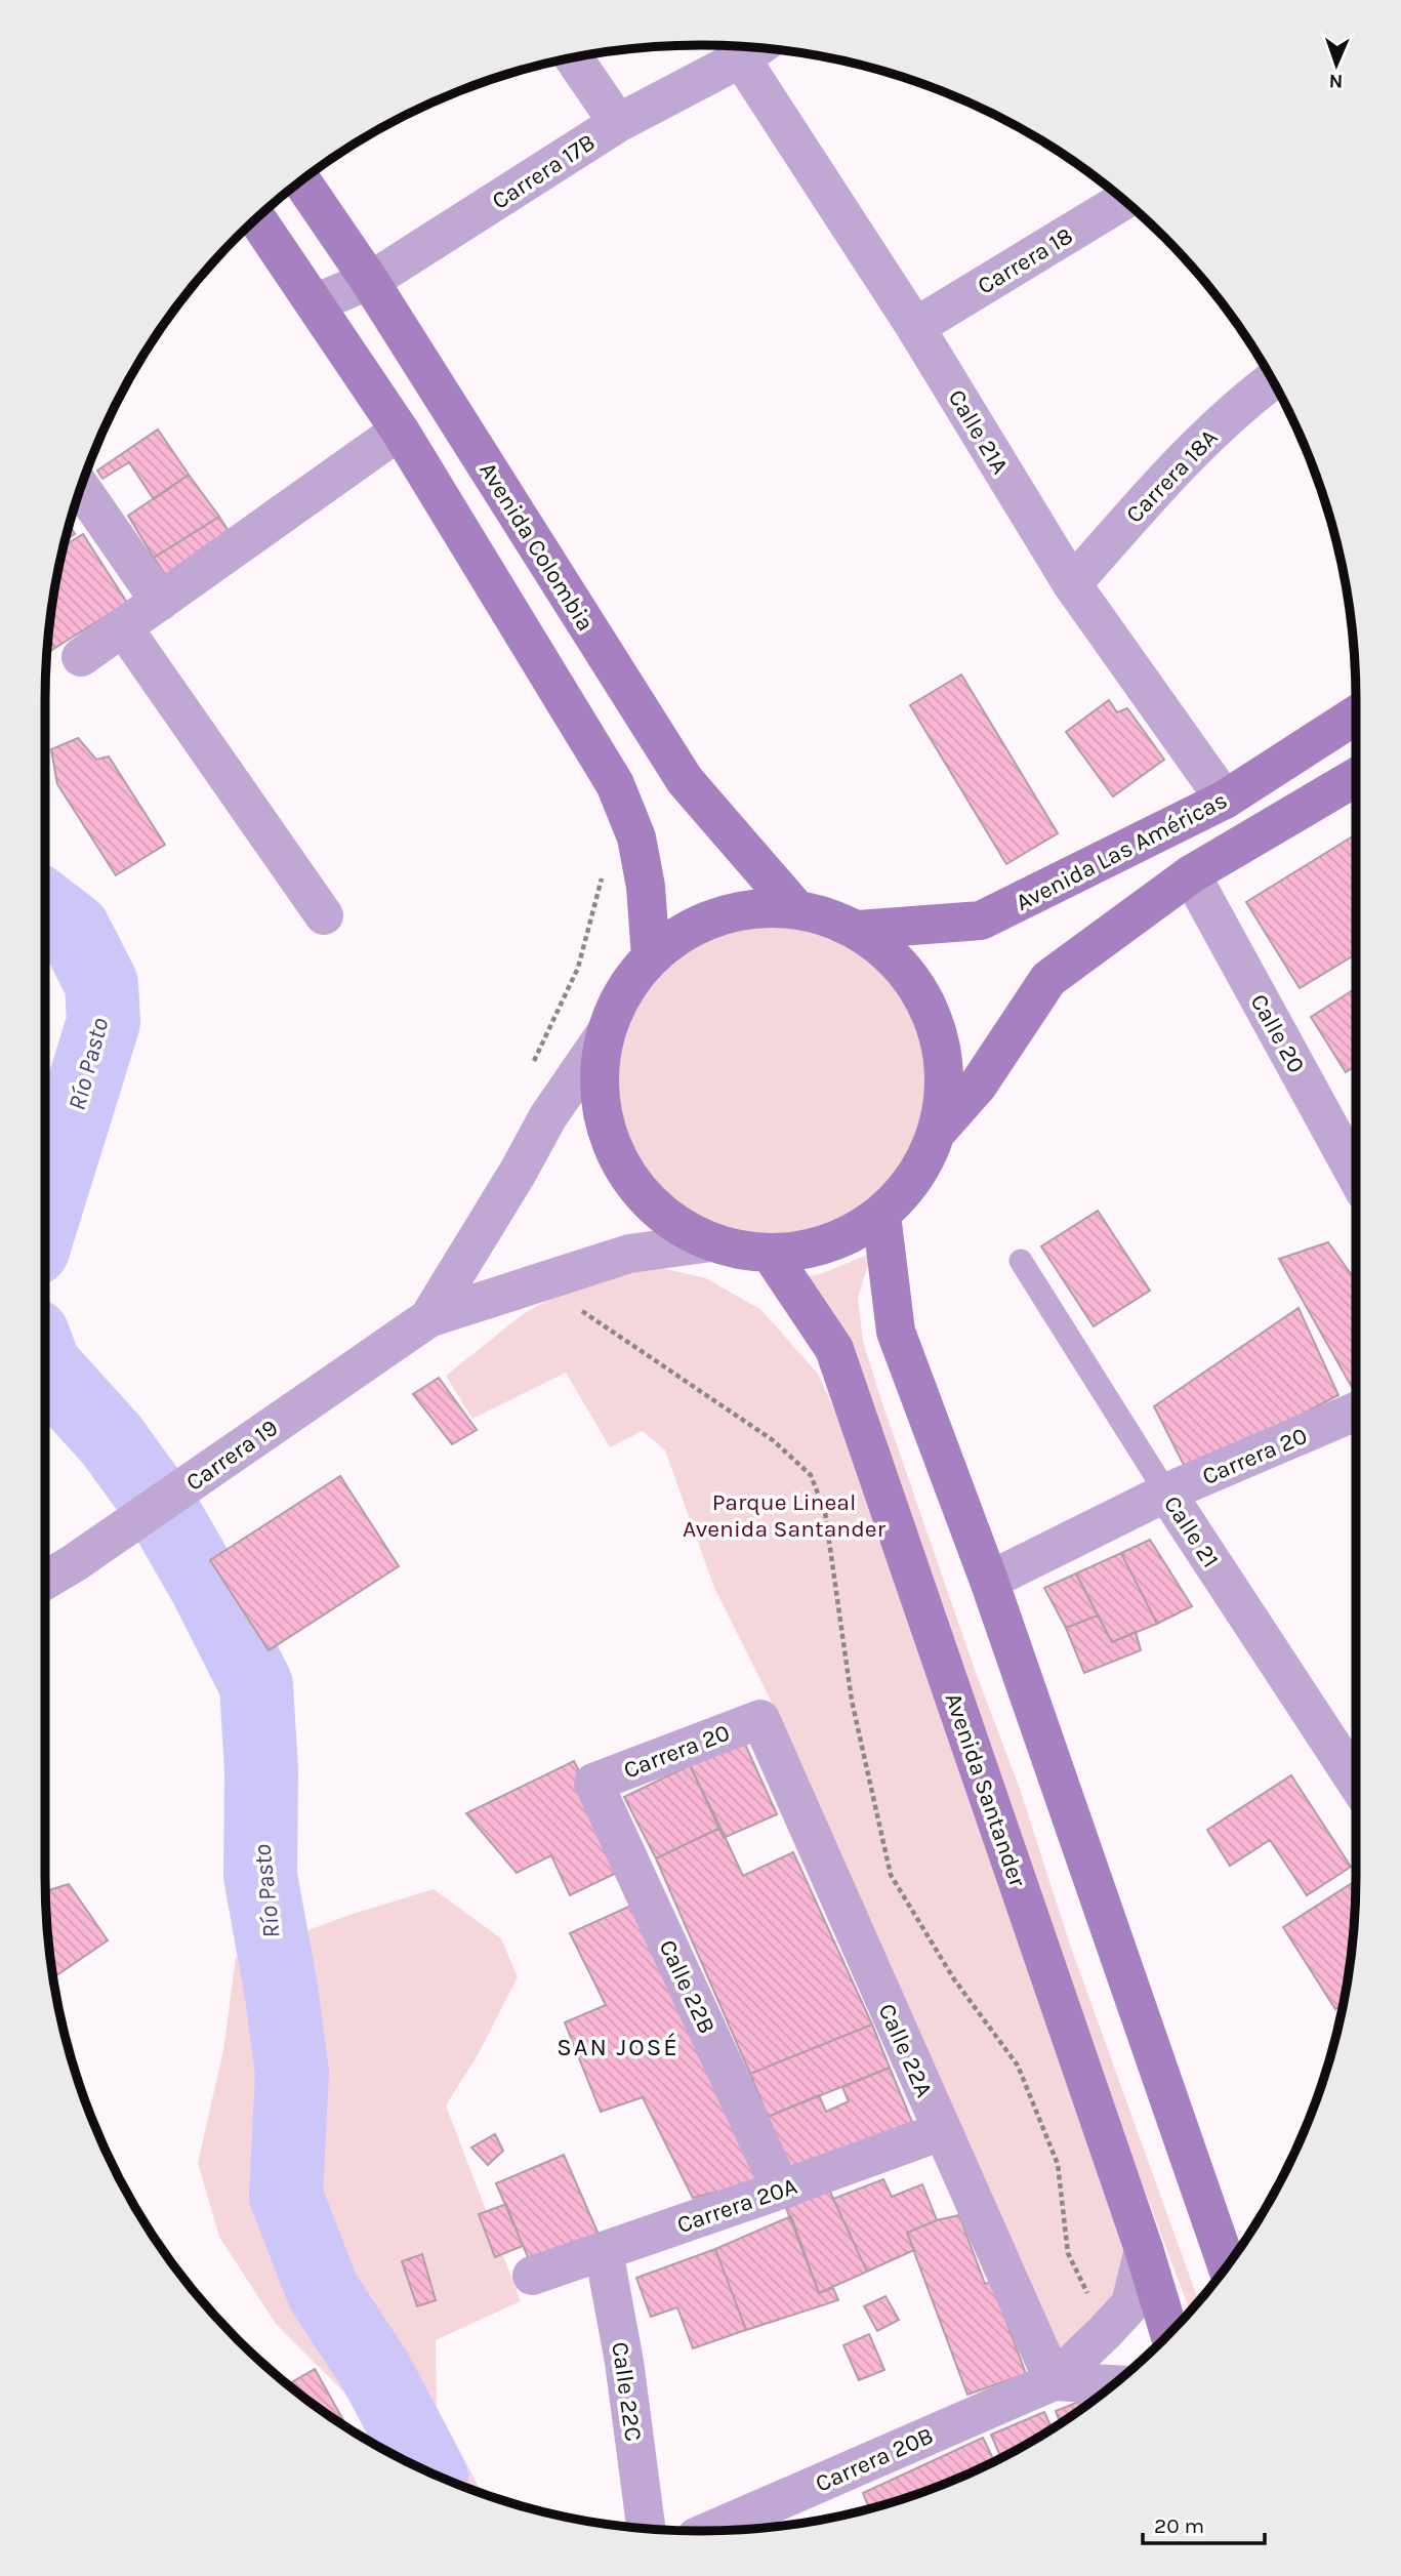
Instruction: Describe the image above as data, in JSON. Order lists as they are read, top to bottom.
{
  "streets": {
    "main road": ["Avenida Colombia", "Avenida Las Américas", "Avenida Santander"],
    "street": [
      "Carrera 17B",
      "Carrera 18",
      "Calle 21A",
      "Carrera 18A",
      "Calle 20",
      "Carrera 19",
      "Carrera 20",
      "Calle 21",
      "Calle 22B",
      "Calle 22A",
      "Carrera 20A",
      "Calle 22C",
      "Carrera 20B"
    ]
  },
  "crossings": [
    ["Carrera 17B", "Calle 21A"],
    ["Carrera 17B", "Avenida Colombia"],
    ["Carrera 18", "Calle 21A"],
    ["Calle 21A", "Carrera 18A"],
    ["Calle 21A", "Avenida Las Américas"],
    ["Avenida Las Américas", "Calle 20"],
    ["Carrera 20", "Calle 21"],
    ["Carrera 20", "Calle 22B"],
    ["Carrera 20", "Calle 22A"],
    ["Avenida Santander", "Carrera 20B"],
    ["Calle 22B", "Carrera 20A"],
    ["Calle 22A", "Carrera 20A"],
    ["Calle 22A", "Carrera 20B"],
    ["Carrera 20A", "Calle 22C"]
  ],
  "districts": ["SAN JOSÉ"],
  "water": ["Río Pasto"],
  "parks": ["Parque Lineal Avenida Santander"],
  "scale_bar": "20 m",
  "north": "bottom"
}
